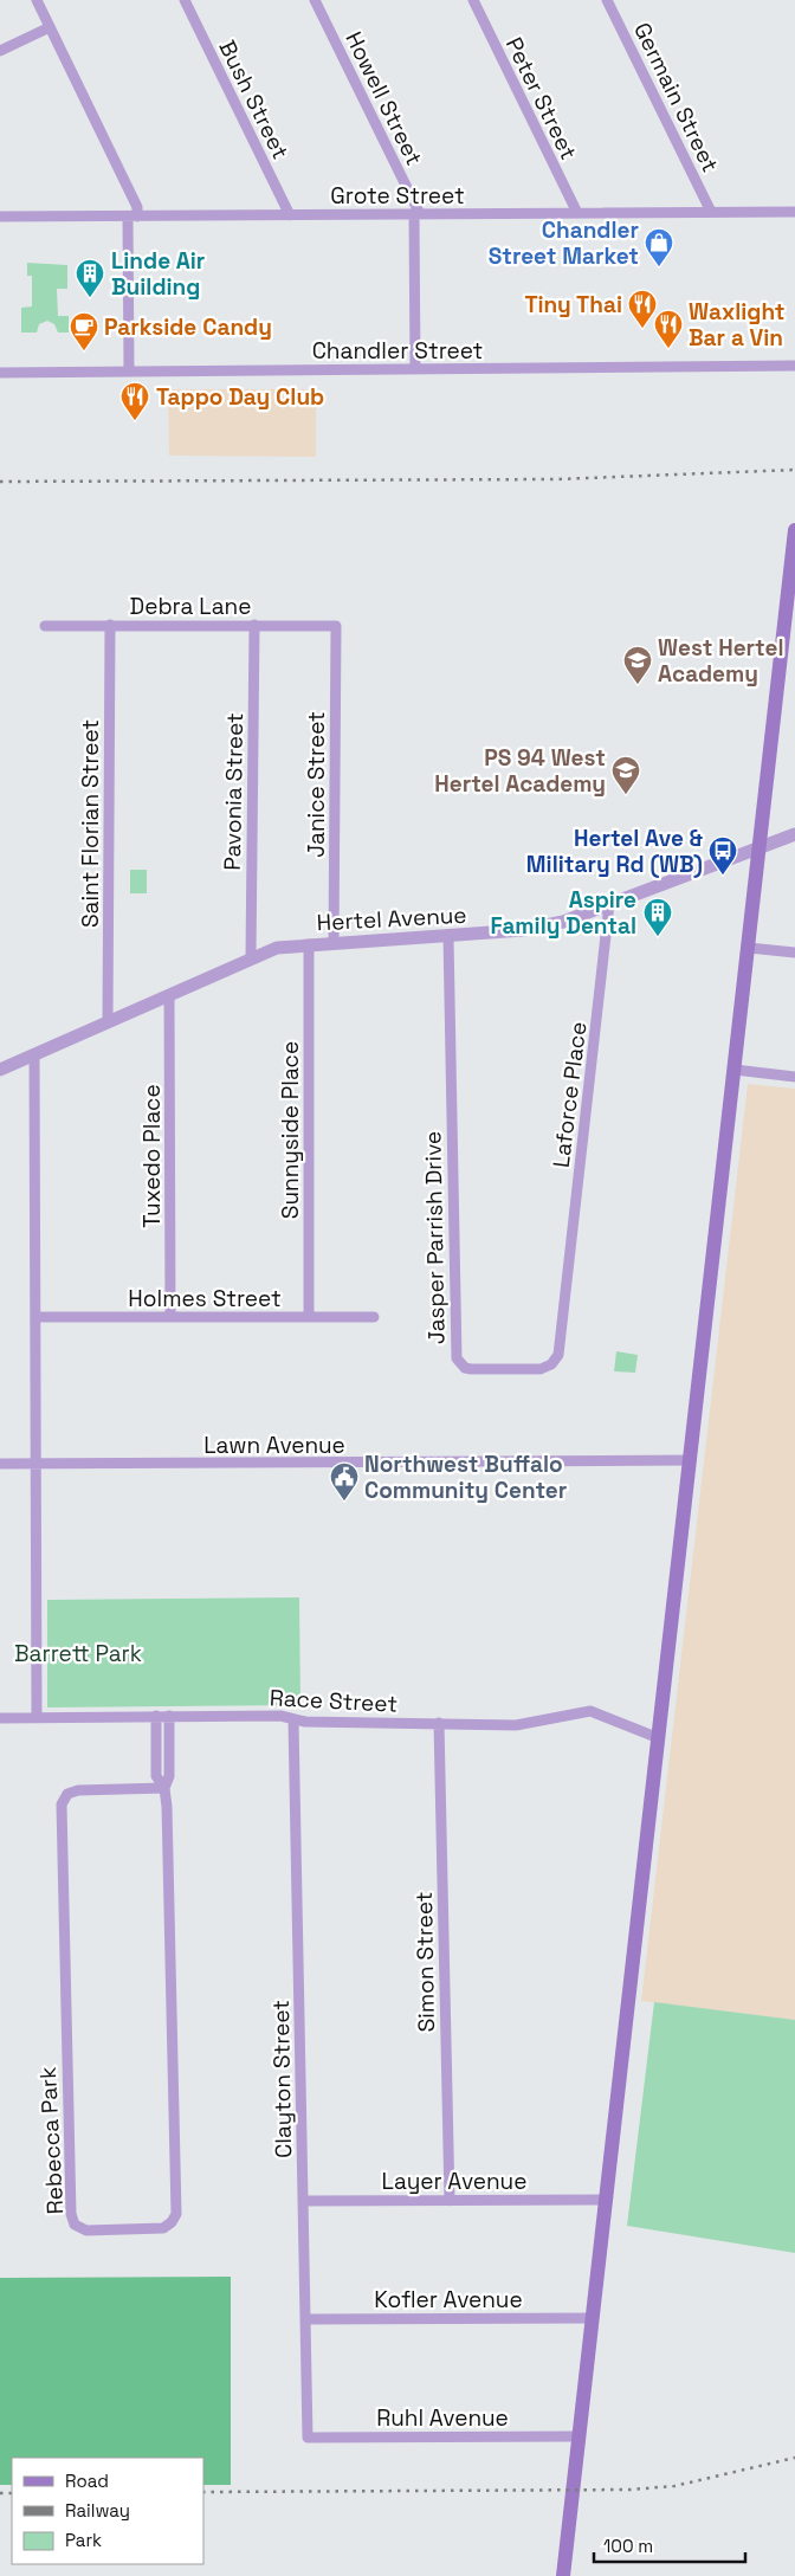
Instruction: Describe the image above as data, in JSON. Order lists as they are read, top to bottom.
{
  "streets": {
    "street": [
      "Germain Street",
      "Howell Street",
      "Peter Street",
      "Bush Street",
      "Grote Street",
      "Chandler Street",
      "Debra Lane",
      "Janice Street",
      "Pavonia Street",
      "Saint Florian Street",
      "Hertel Avenue",
      "Laforce Place",
      "Sunnyside Place",
      "Tuxedo Place",
      "Jasper Parrish Drive",
      "Holmes Street",
      "Lawn Avenue",
      "Race Street",
      "Simon Street",
      "Clayton Street",
      "Rebecca Park",
      "Layer Avenue",
      "Kofler Avenue",
      "Ruhl Avenue"
    ]
  },
  "crossings": [
    ["Germain Street", "Grote Street"],
    ["Howell Street", "Grote Street"],
    ["Howell Street", "Chandler Street"],
    ["Peter Street", "Grote Street"],
    ["Bush Street", "Grote Street"],
    ["Debra Lane", "Janice Street"],
    ["Debra Lane", "Pavonia Street"],
    ["Debra Lane", "Saint Florian Street"],
    ["Janice Street", "Hertel Avenue"],
    ["Pavonia Street", "Hertel Avenue"],
    ["Saint Florian Street", "Hertel Avenue"],
    ["Hertel Avenue", "Laforce Place"],
    ["Hertel Avenue", "Sunnyside Place"],
    ["Hertel Avenue", "Tuxedo Place"],
    ["Hertel Avenue", "Jasper Parrish Drive"],
    ["Laforce Place", "Jasper Parrish Drive"],
    ["Sunnyside Place", "Holmes Street"],
    ["Tuxedo Place", "Holmes Street"],
    ["Race Street", "Simon Street"],
    ["Race Street", "Clayton Street"],
    ["Race Street", "Rebecca Park"],
    ["Simon Street", "Layer Avenue"],
    ["Clayton Street", "Layer Avenue"],
    ["Clayton Street", "Kofler Avenue"],
    ["Clayton Street", "Ruhl Avenue"]
  ],
  "parks": ["Barrett Park"],
  "places": {
    "shop": ["Chandler Street Market"],
    "building": ["Linde Air Building", "Aspire Family Dental"],
    "restaurant": ["Tiny Thai", "Waxlight Bar a Vin", "Tappo Day Club"],
    "cafe": ["Parkside Candy"],
    "school or university": ["West Hertel Academy", "PS 94 West Hertel Academy"],
    "bus stop": ["Hertel Ave & Military Rd (WB)"],
    "public building": ["Northwest Buffalo Community Center"]
  },
  "legend": ["Road", "Railway", "Park"],
  "scale_bar": "100 m"
}
